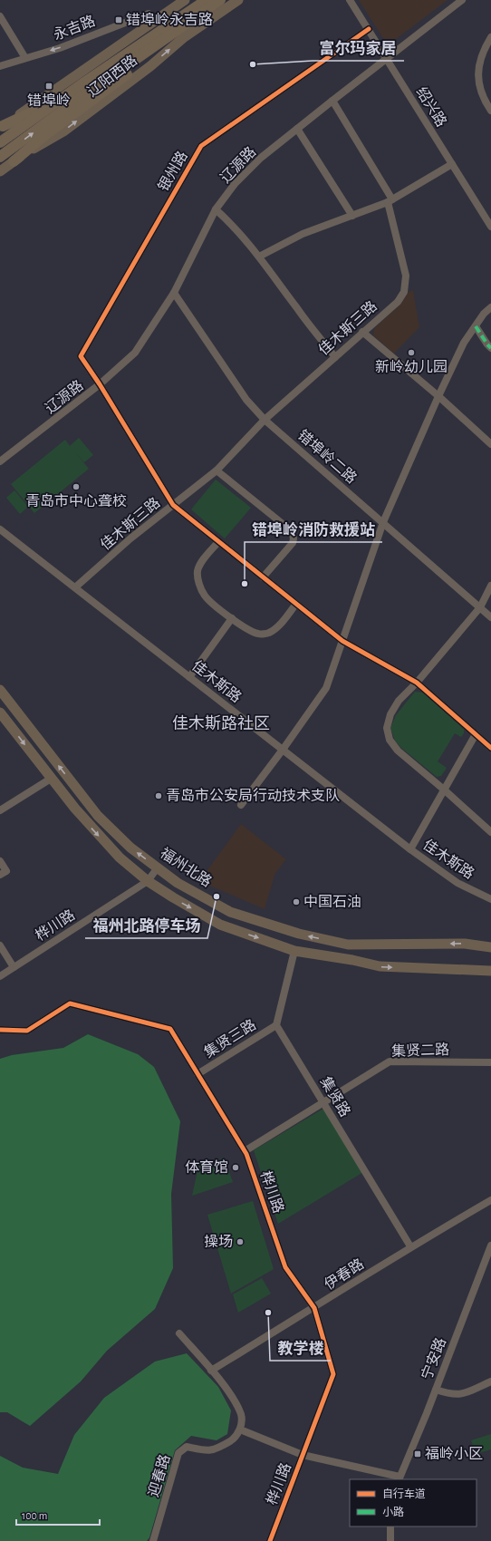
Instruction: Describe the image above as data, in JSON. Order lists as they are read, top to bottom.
{
  "streets": {
    "highway": ["辽阳西路"],
    "main road": ["福州北路"],
    "street": [
      "永吉路",
      "绍兴路",
      "辽源路",
      "银州路",
      "佳木斯三路",
      "错埠岭二路",
      "佳木斯路",
      "桦川路",
      "集贤三路",
      "集贤二路",
      "集贤路",
      "伊春路",
      "宁安路",
      "迎春路"
    ]
  },
  "crossings": [
    ["永吉路", "辽阳西路"],
    ["绍兴路", "辽源路"],
    ["绍兴路", "银州路"],
    ["辽源路", "银州路"],
    ["辽源路", "佳木斯三路"],
    ["辽源路", "错埠岭二路"],
    ["佳木斯三路", "错埠岭二路"],
    ["佳木斯三路", "佳木斯路"],
    ["福州北路", "桦川路"],
    ["桦川路", "集贤三路"],
    ["桦川路", "集贤二路"],
    ["桦川路", "伊春路"],
    ["集贤三路", "集贤路"],
    ["集贤二路", "集贤路"],
    ["集贤路", "伊春路"]
  ],
  "one_way": ["永吉路"],
  "districts": ["佳木斯路社区"],
  "places": {
    "transit": ["错埠岭永吉路", "错埠岭", "福岭小区"],
    "other": [
      "富尔玛家居",
      "新岭幼儿园",
      "青岛市中心聋校",
      "错埠岭消防救援站",
      "青岛市公安局行动技术支队",
      "福州北路停车场",
      "中国石油",
      "体育馆",
      "操场",
      "教学楼"
    ]
  },
  "legend": ["自行车道", "小路"],
  "scale_bar": "100 m"
}
